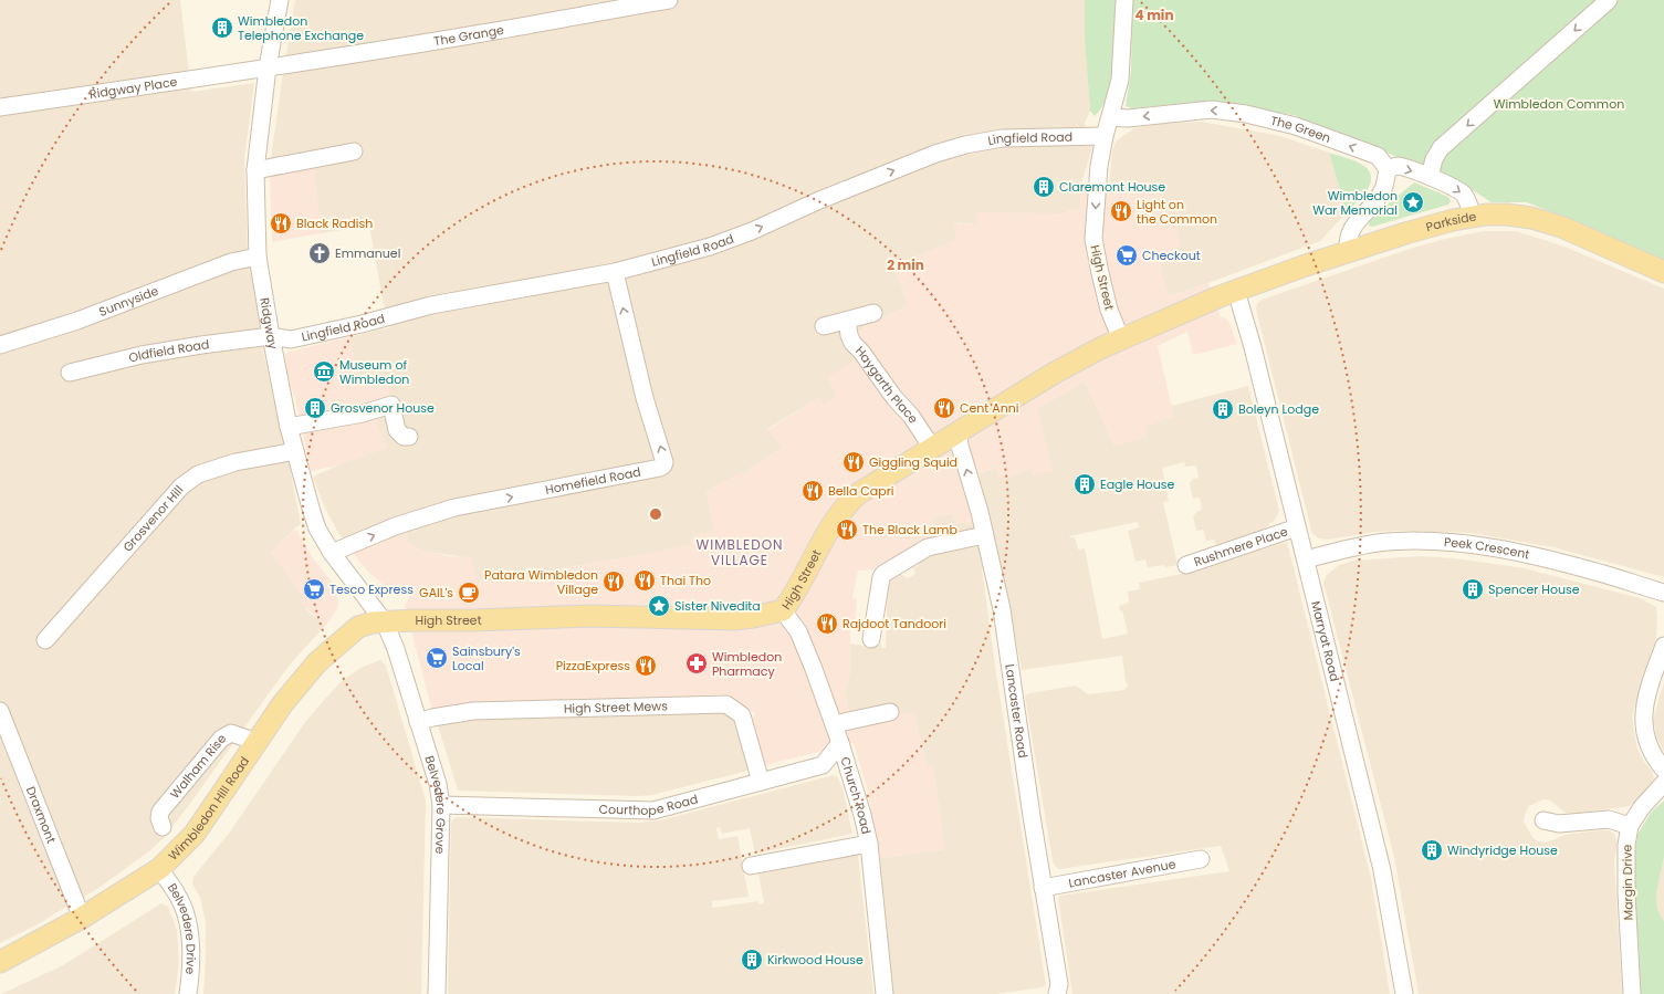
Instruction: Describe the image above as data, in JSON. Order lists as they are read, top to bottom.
{
  "streets": {
    "main road": ["Parkside", "High Street", "Wimbledon Hill Road"],
    "street": [
      "The Grange",
      "Ridgway Place",
      "The Green",
      "Lingfield Road",
      "Sunnyside",
      "Ridgway",
      "Oldfield Road",
      "Haygarth Place",
      "Homefield Road",
      "Grosvenor Hill",
      "Rushmere Place",
      "Peek Crescent",
      "Marryat Road",
      "High Street Mews",
      "Lancaster Road",
      "Walham Rise",
      "Church Road",
      "Courthope Road",
      "Belvedere Grove",
      "Draxmont",
      "Lancaster Avenue",
      "Margin Drive",
      "Belvedere Drive"
    ]
  },
  "crossings": [
    ["The Grange", "Ridgway Place"],
    ["The Grange", "Ridgway"],
    ["Ridgway Place", "Ridgway"],
    ["The Green", "High Street"],
    ["Lingfield Road", "High Street"],
    ["Lingfield Road", "Ridgway"],
    ["Lingfield Road", "Oldfield Road"],
    ["Lingfield Road", "Homefield Road"],
    ["Parkside", "High Street"],
    ["Parkside", "Marryat Road"],
    ["High Street", "Ridgway"],
    ["High Street", "Haygarth Place"],
    ["High Street", "Marryat Road"],
    ["High Street", "Lancaster Road"],
    ["High Street", "Church Road"],
    ["High Street", "Belvedere Grove"],
    ["High Street", "Wimbledon Hill Road"],
    ["Sunnyside", "Ridgway"],
    ["Ridgway", "Oldfield Road"],
    ["Ridgway", "Homefield Road"],
    ["Ridgway", "Grosvenor Hill"],
    ["Ridgway", "Belvedere Grove"],
    ["Ridgway", "Wimbledon Hill Road"],
    ["Rushmere Place", "Marryat Road"],
    ["Peek Crescent", "Marryat Road"],
    ["High Street Mews", "Courthope Road"],
    ["High Street Mews", "Belvedere Grove"],
    ["Lancaster Road", "Lancaster Avenue"],
    ["Walham Rise", "Wimbledon Hill Road"],
    ["Church Road", "Courthope Road"],
    ["Courthope Road", "Belvedere Grove"],
    ["Belvedere Grove", "Wimbledon Hill Road"],
    ["Wimbledon Hill Road", "Draxmont"],
    ["Wimbledon Hill Road", "Belvedere Drive"]
  ],
  "one_way": ["The Green", "Lingfield Road"],
  "districts": ["WIMBLEDON VILLAGE"],
  "parks": ["Wimbledon Common"],
  "places": {
    "building": [
      "Wimbledon Telephone Exchange",
      "Claremont House",
      "Grosvenor House",
      "Boleyn Lodge",
      "Eagle House",
      "Spencer House",
      "Windyridge House",
      "Kirkwood House"
    ],
    "place": ["Wimbledon War Memorial", "Sister Nivedita"],
    "restaurant": [
      "Light on the Common",
      "Black Radish",
      "Cent Anni",
      "Giggling Squid",
      "Bella Capri",
      "The Black Lamb",
      "Thai Tho",
      "Patara Wimbledon Village",
      "Rajdoot Tandoori",
      "PizzaExpress"
    ],
    "church": ["Emmanuel"],
    "supermarket": ["Checkout", "Tesco Express", "Sainsbury's Local"],
    "museum": ["Museum of Wimbledon"],
    "cafe": ["GAIL's"],
    "pharmacy": ["Wimbledon Pharmacy"]
  },
  "rings": ["4 min", "2 min"]
}
